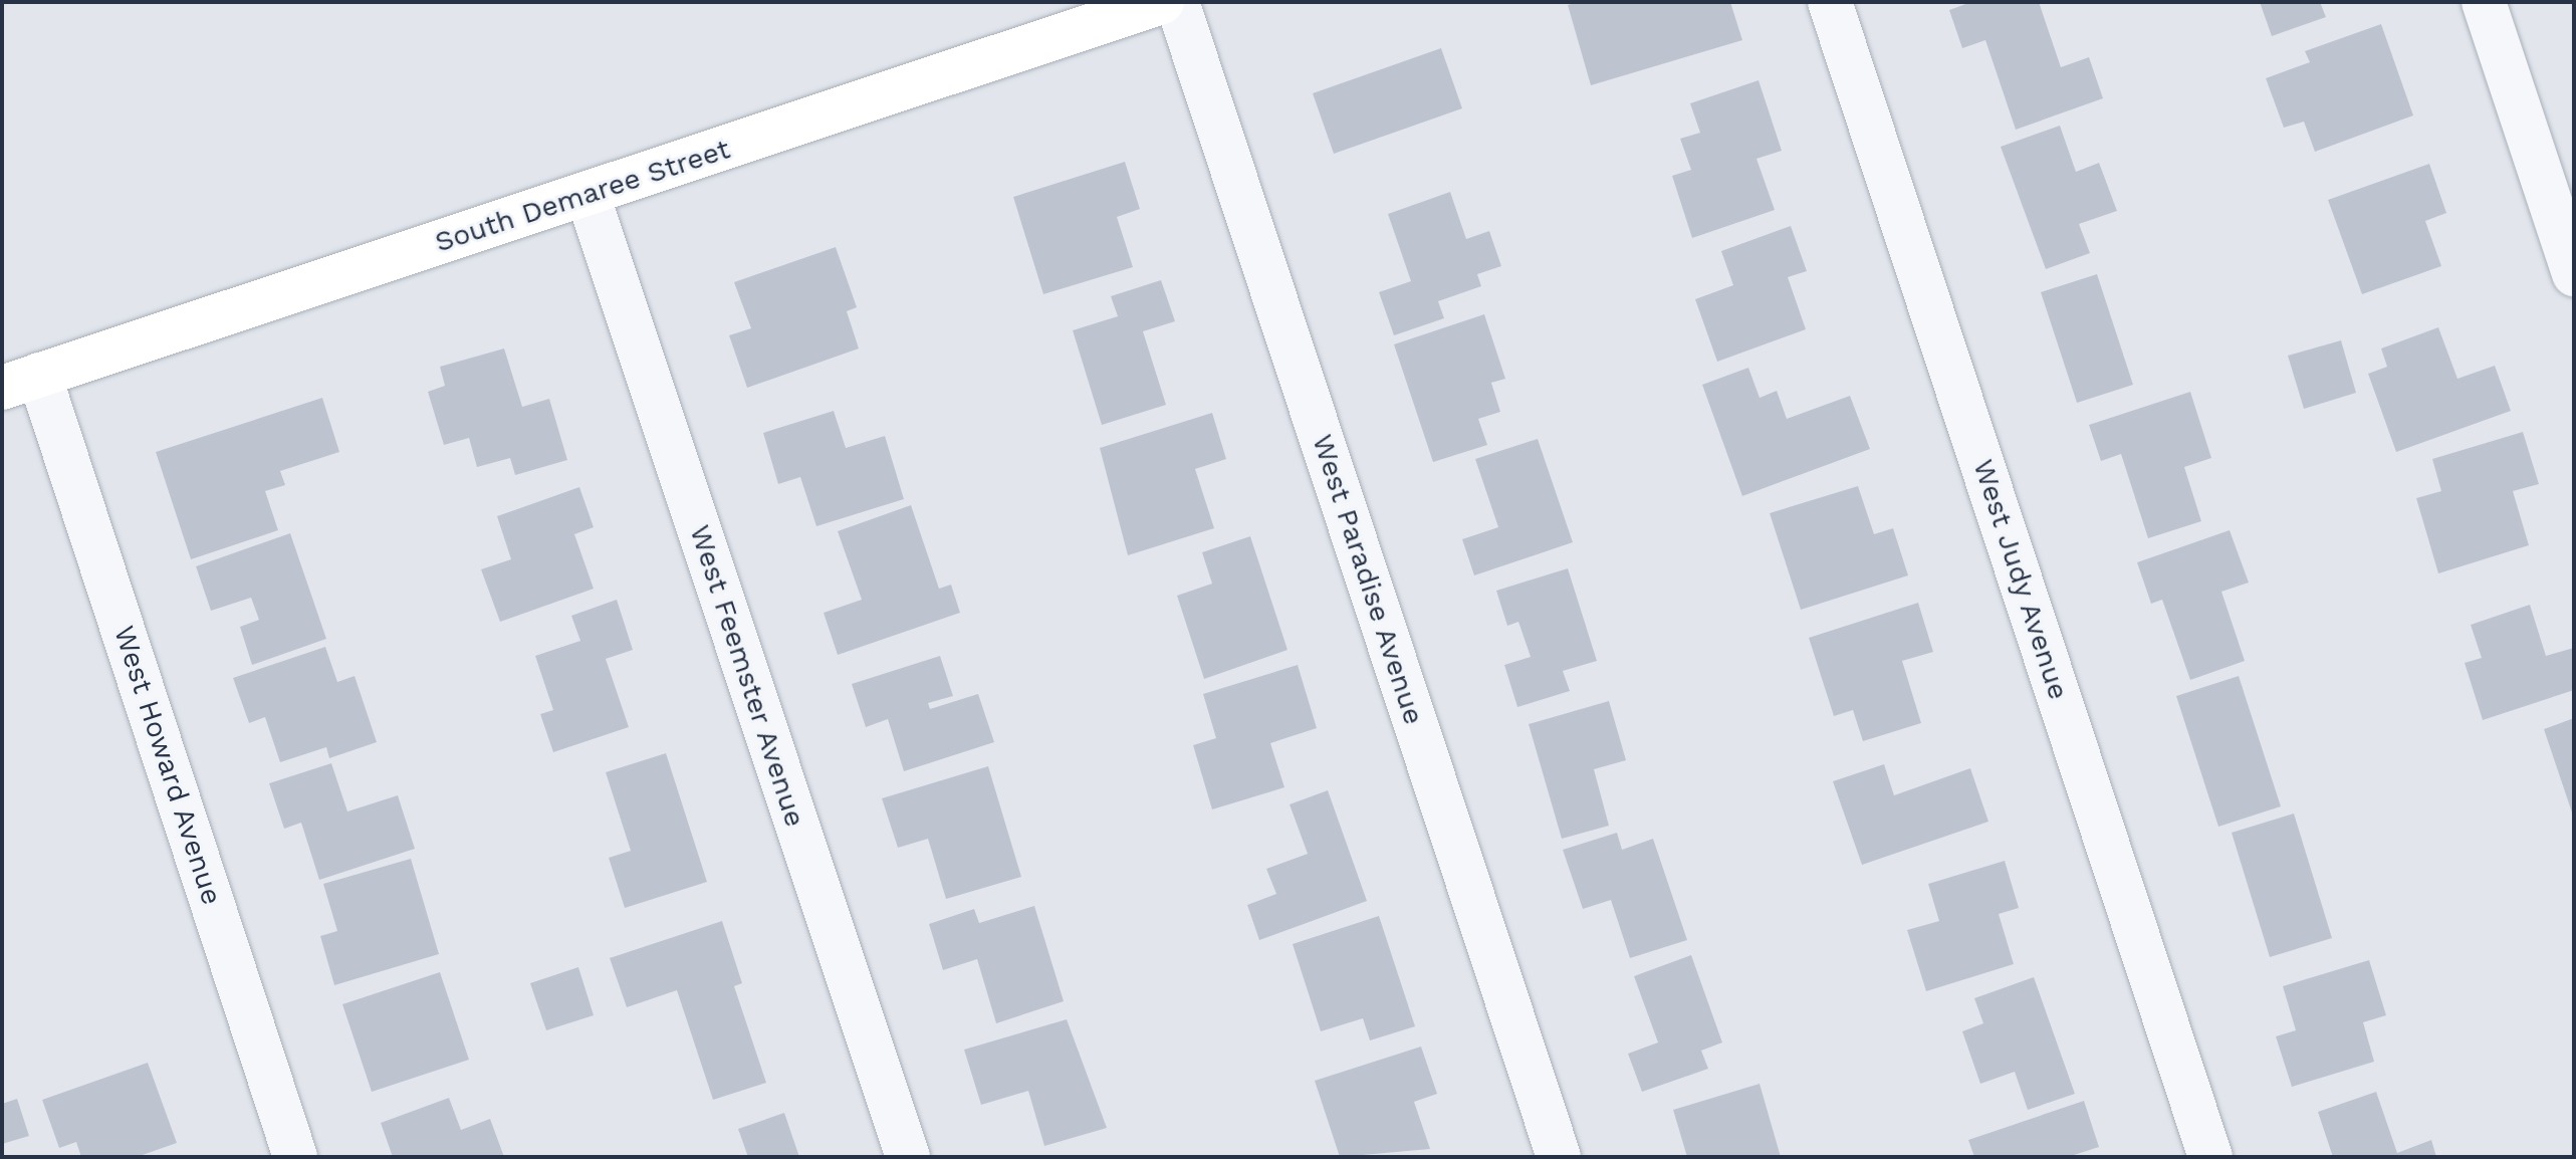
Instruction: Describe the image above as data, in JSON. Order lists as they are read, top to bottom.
{
  "streets": {
    "main road": ["South Demaree Street"],
    "street": [
      "West Paradise Avenue",
      "West Judy Avenue",
      "West Feemster Avenue",
      "West Howard Avenue"
    ]
  },
  "crossings": [
    ["South Demaree Street", "West Feemster Avenue"],
    ["South Demaree Street", "West Howard Avenue"]
  ]
}
